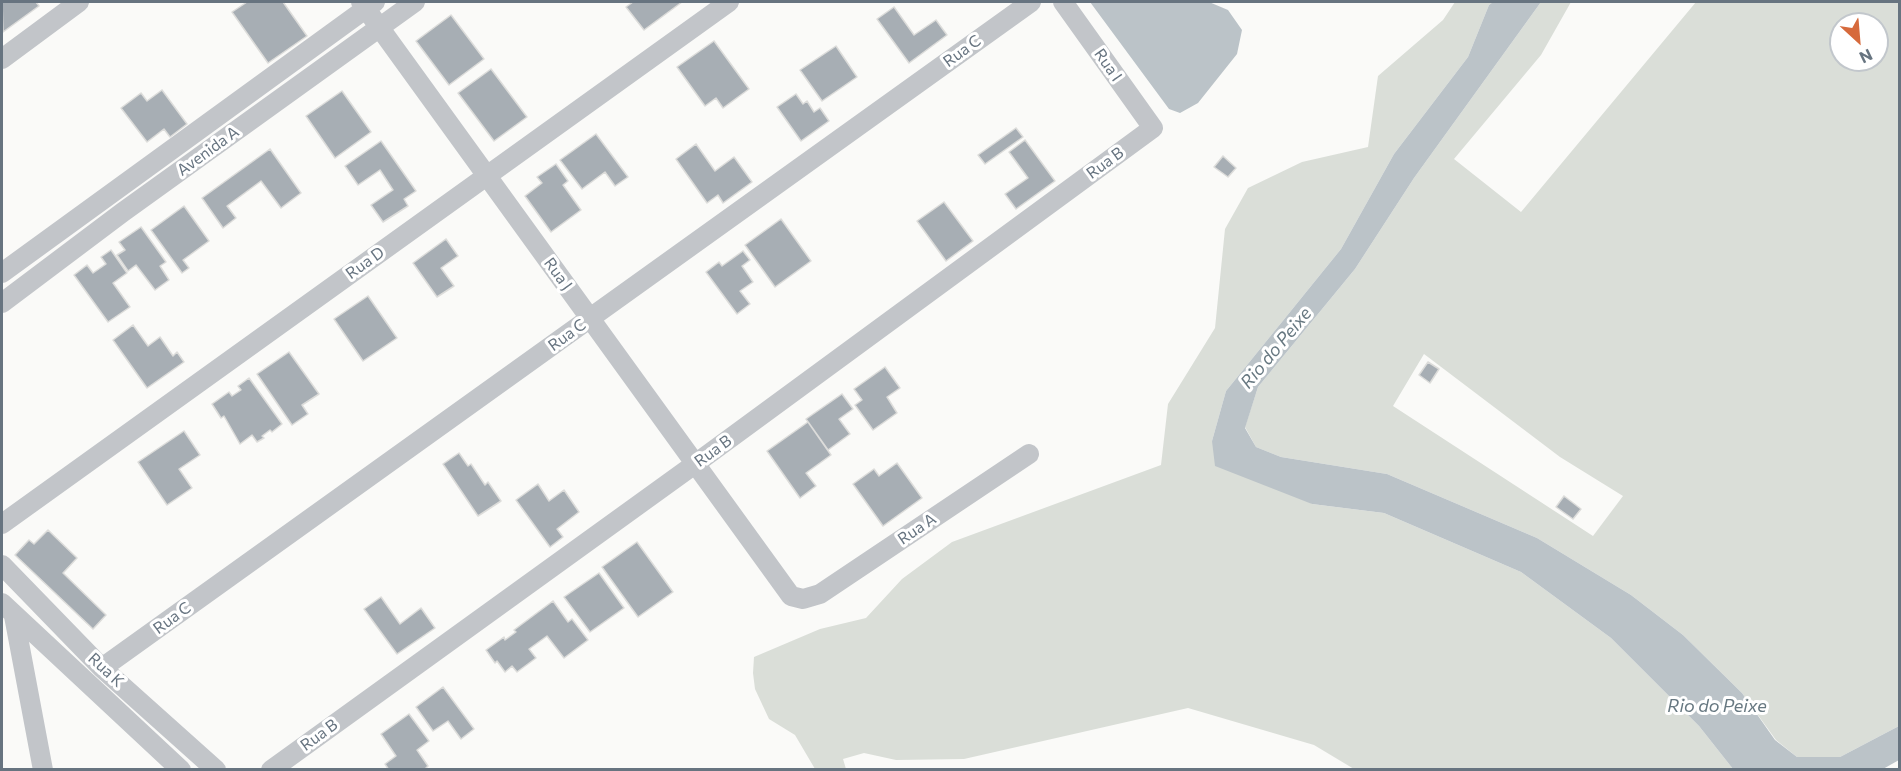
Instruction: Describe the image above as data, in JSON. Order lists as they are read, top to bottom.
{
  "streets": {
    "street": [
      "Rua C",
      "Rua I",
      "Avenida A",
      "Rua B",
      "Rua D",
      "Rua J",
      "Rua A",
      "Rua K"
    ]
  },
  "crossings": [
    ["Rua C", "Rua J"],
    ["Rua C", "Rua K"],
    ["Rua I", "Rua B"],
    ["Avenida A", "Rua J"],
    ["Rua B", "Rua J"],
    ["Rua D", "Rua J"],
    ["Rua J", "Rua A"]
  ],
  "water": ["Rio do Peixe"],
  "north": "bottom right"
}
